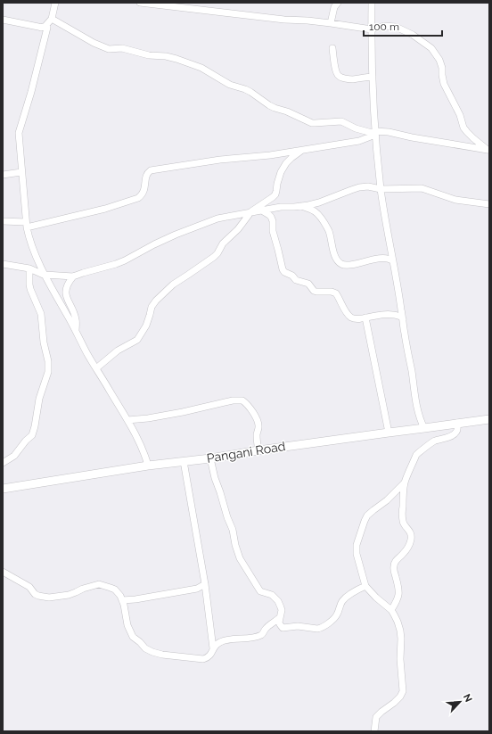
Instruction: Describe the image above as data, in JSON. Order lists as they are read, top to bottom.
{
  "streets": {
    "main road": ["Pangani Road"]
  },
  "scale_bar": "100 m",
  "north": "top right"
}
